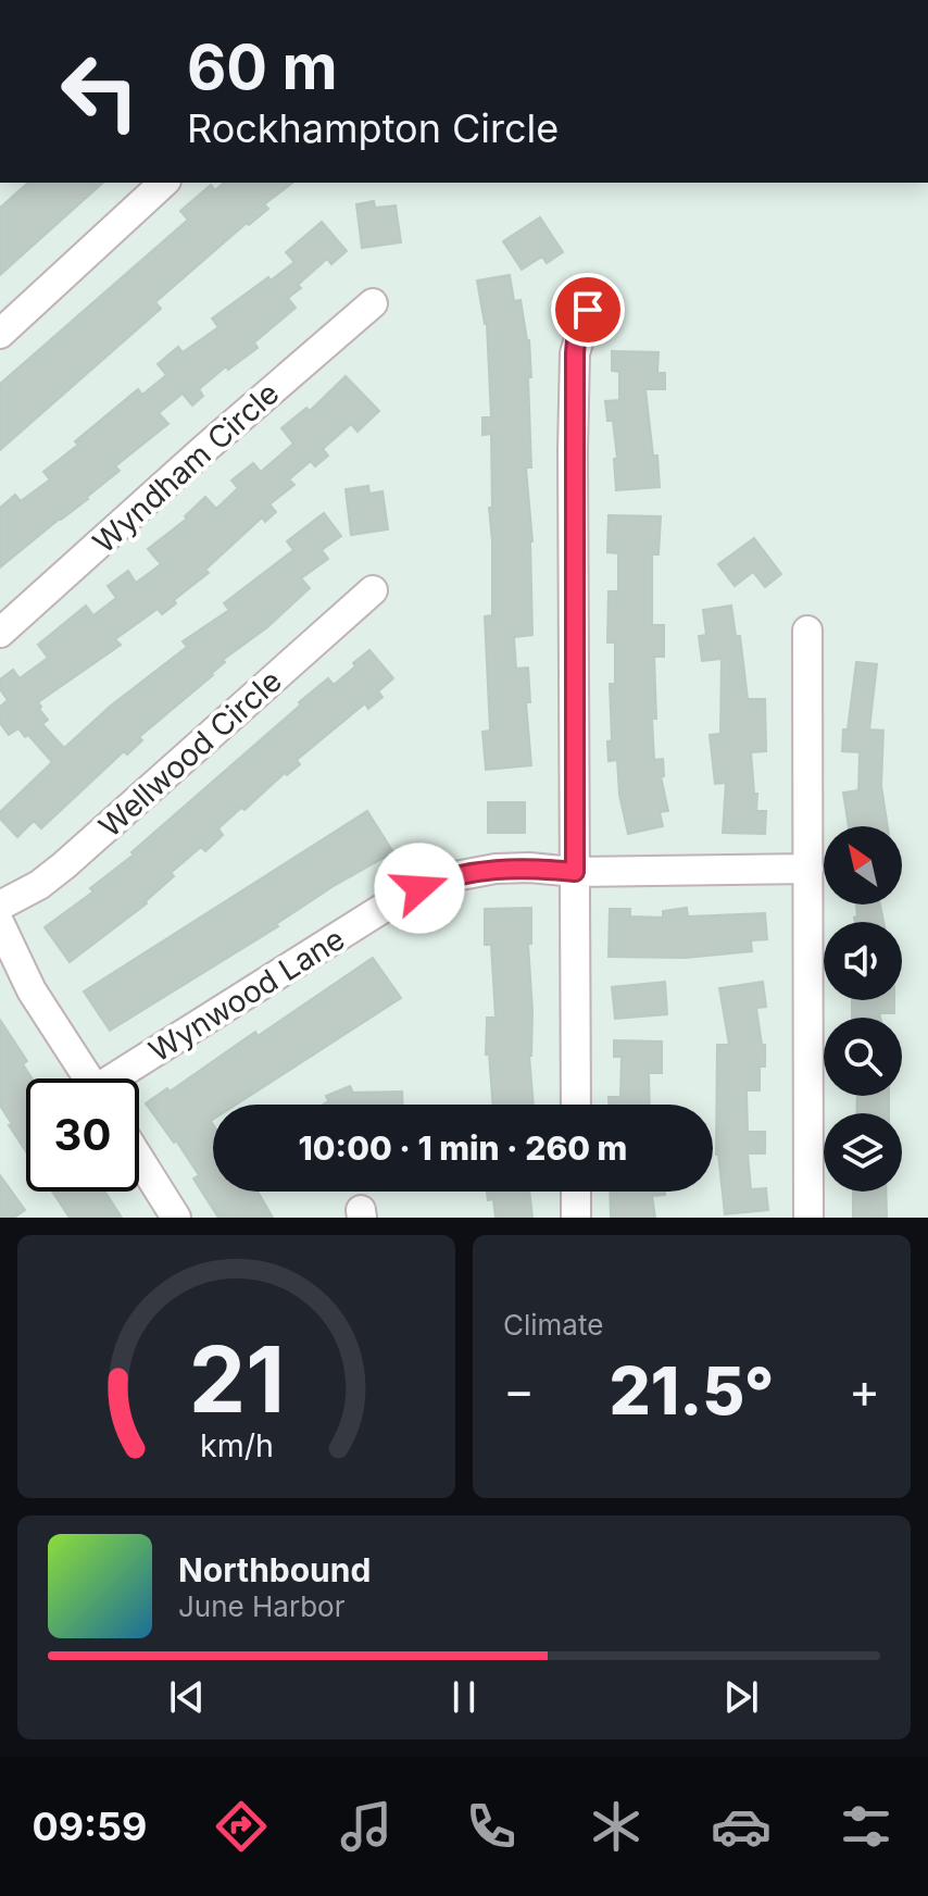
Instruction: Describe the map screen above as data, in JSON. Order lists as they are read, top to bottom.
{
  "streets": {
    "street": ["Wyndham Circle", "Wellwood Circle", "Wynwood Lane"]
  },
  "north": "top left",
  "page": {
    "turn": ["60 m", "Rockhampton Circle"],
    "limit": "30",
    "trip": "10:00 · 1 min · 260 m",
    "tile": "Climate",
    "heat": ["−", "21.5°", "+"],
    "song": ["Northbound", "June Harbor"],
    "tabs": "09:59",
    "gauge": ["21", "km/h"]
  }
}
